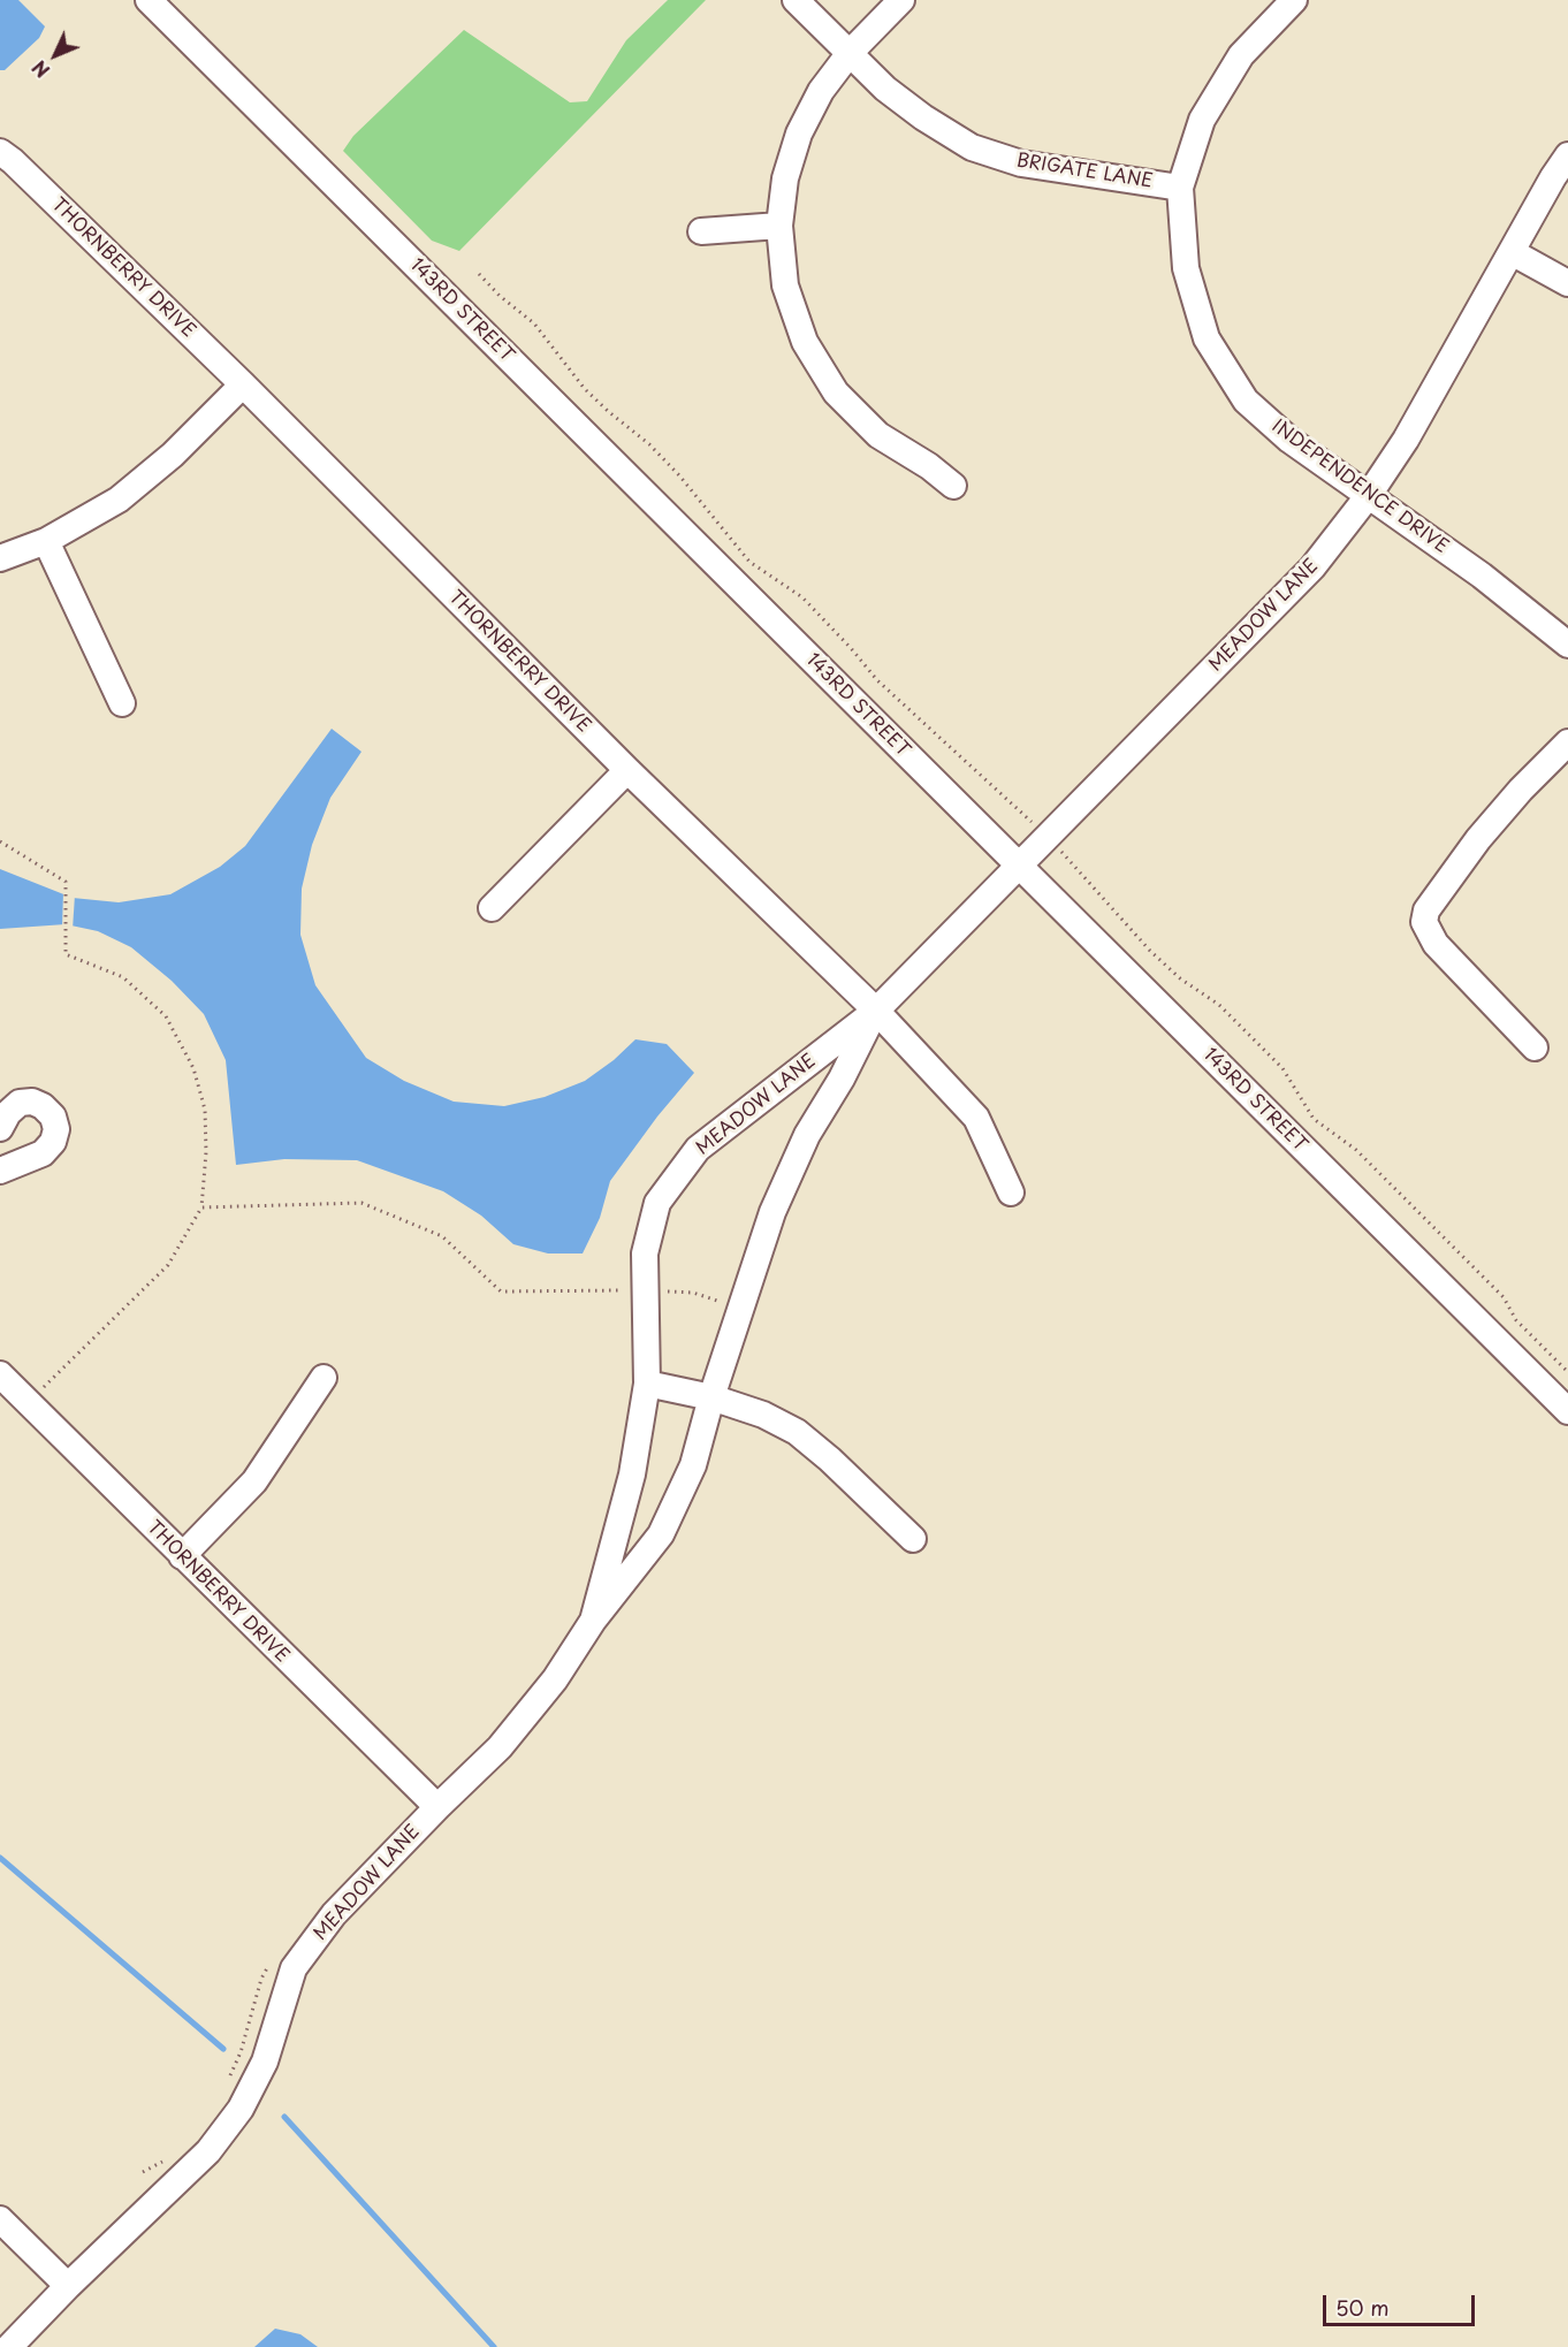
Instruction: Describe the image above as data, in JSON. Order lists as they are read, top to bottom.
{
  "streets": {
    "street": [
      "BRIGATE LANE",
      "THORNBERRY DRIVE",
      "143RD STREET",
      "INDEPENDENCE DRIVE",
      "MEADOW LANE"
    ]
  },
  "crossings": [
    ["BRIGATE LANE", "INDEPENDENCE DRIVE"],
    ["THORNBERRY DRIVE", "MEADOW LANE"],
    ["143RD STREET", "MEADOW LANE"],
    ["INDEPENDENCE DRIVE", "MEADOW LANE"]
  ],
  "scale_bar": "50 m",
  "north": "bottom left"
}
